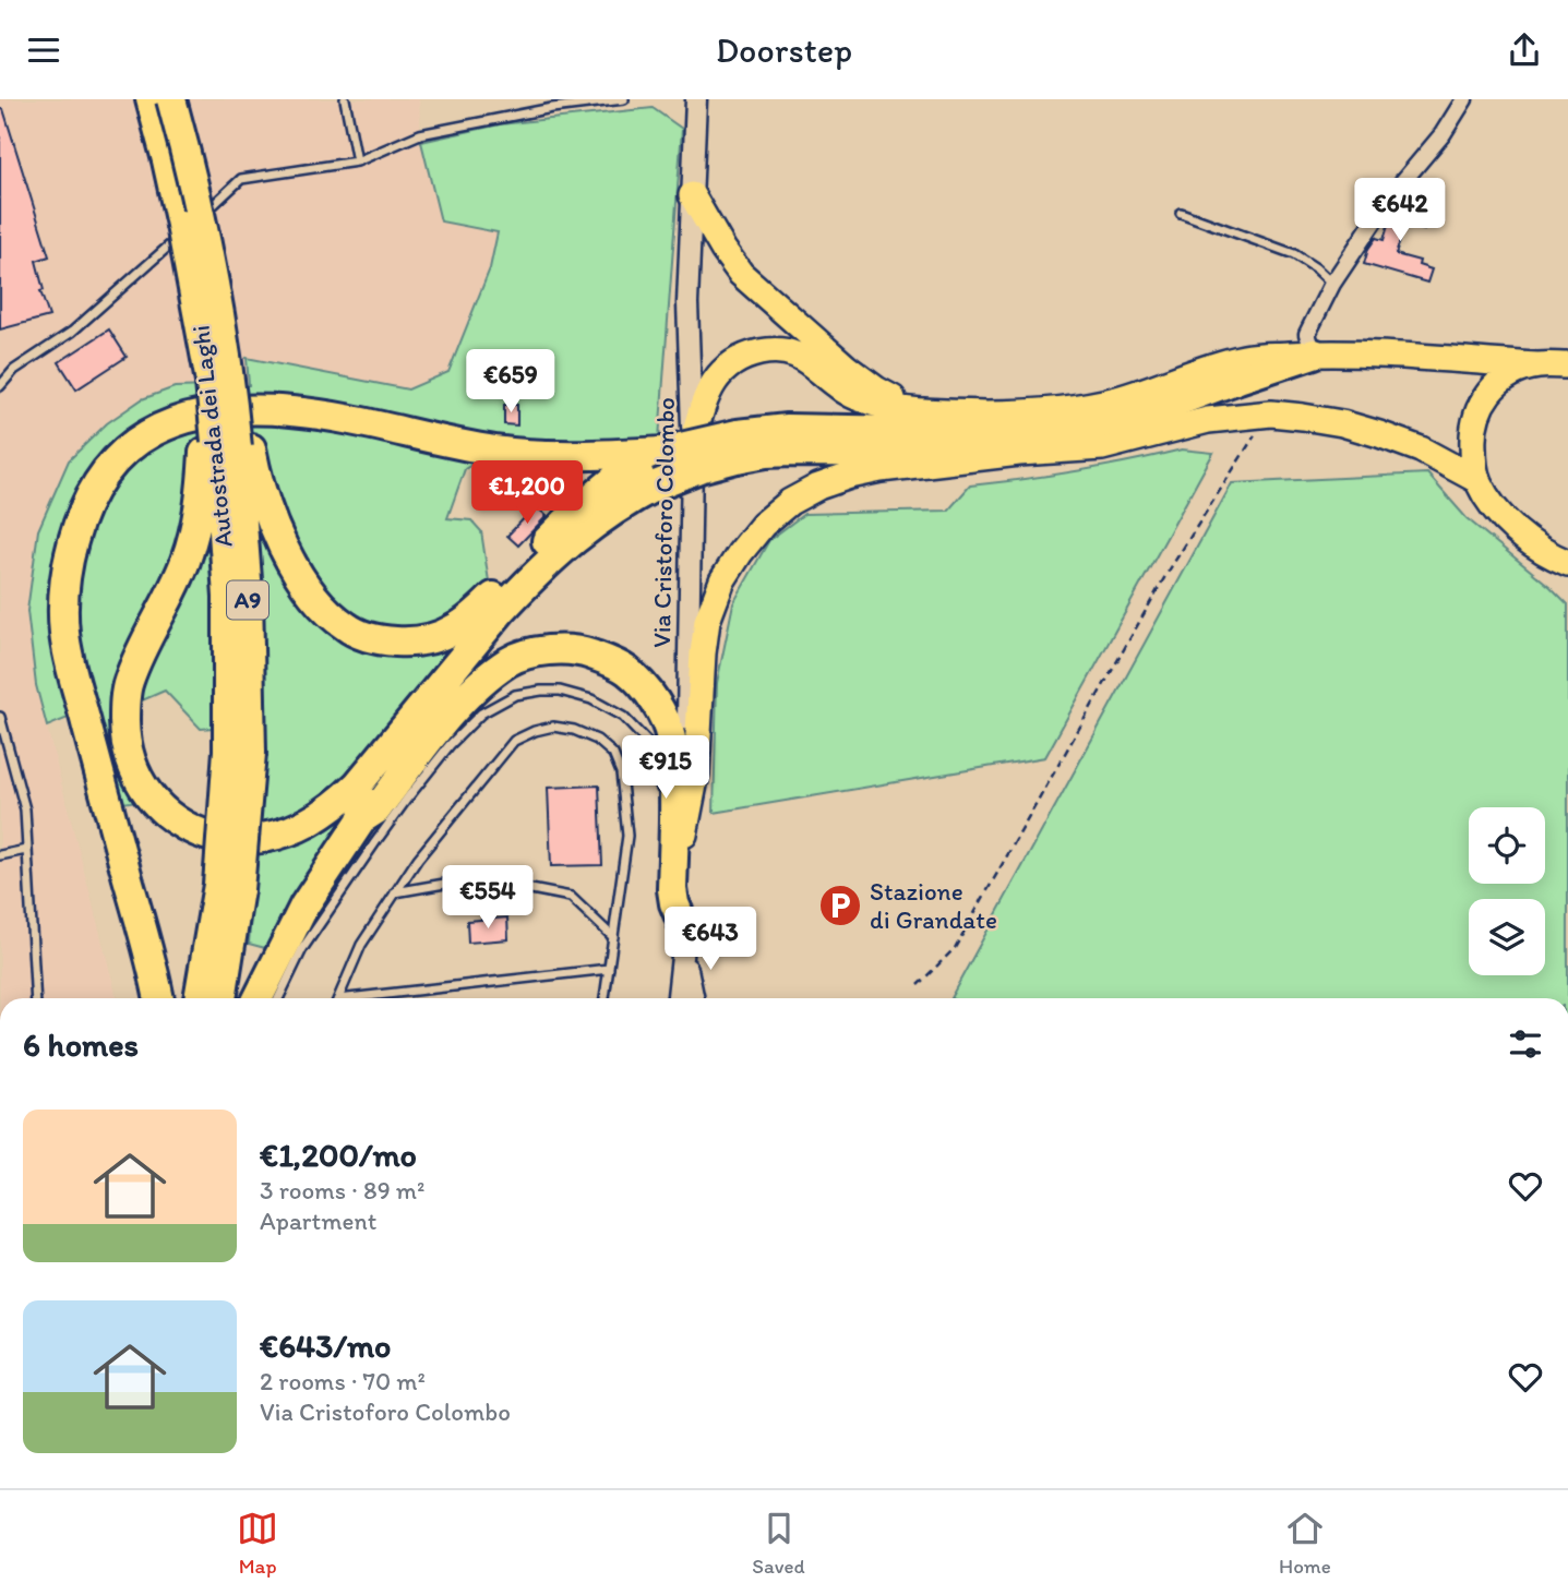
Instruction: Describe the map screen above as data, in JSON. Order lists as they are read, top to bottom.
{
  "streets": {
    "highway": ["Autostrada dei Laghi", "A9"],
    "street": ["Via Cristoforo Colombo"]
  },
  "places": {
    "parking": ["Stazione di Grandate"]
  },
  "page": {
    "header": "Doorstep",
    "price": [
      "€642",
      "€659",
      "€1,200",
      "€915",
      "€554",
      "€643"
    ],
    "heading": "6 homes",
    "list": [
      {
        "name": "€1,200/mo",
        "note": "3 rooms · 89 m² · Apartment"
      },
      {
        "name": "€643/mo",
        "note": "2 rooms · 70 m² · Via Cristoforo Colombo"
      }
    ],
    "tabs": ["Map", "Saved", "Home"]
  }
}
